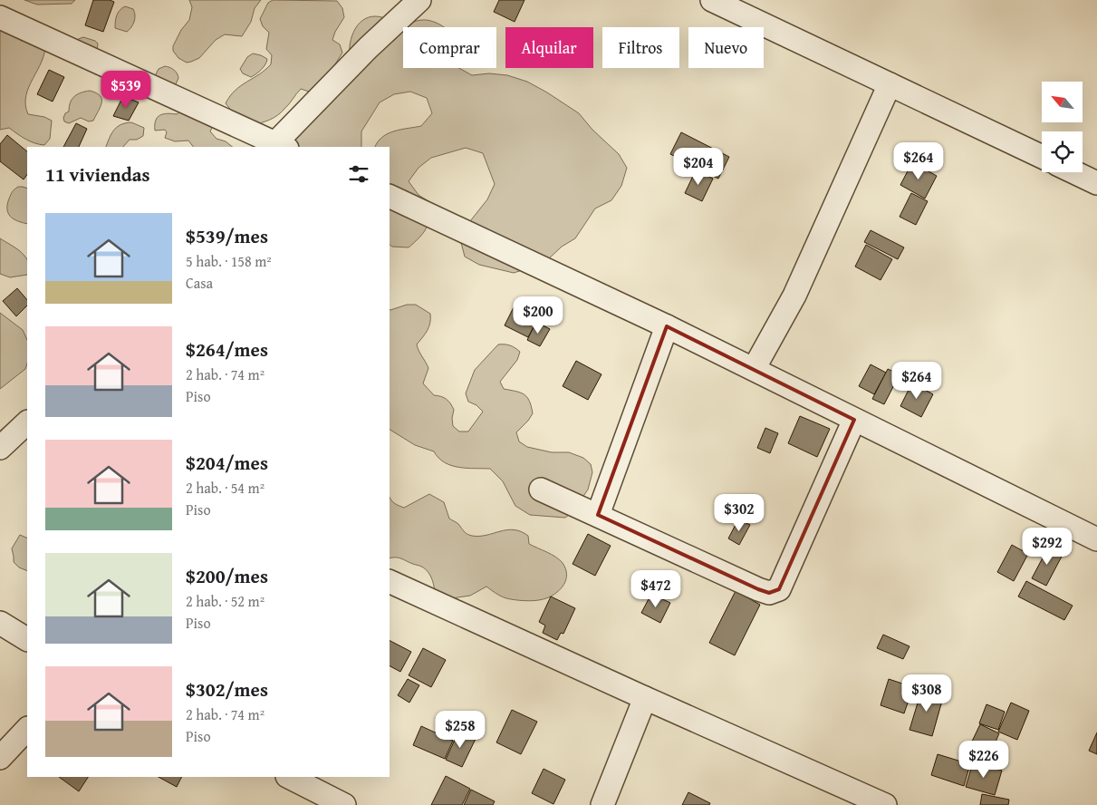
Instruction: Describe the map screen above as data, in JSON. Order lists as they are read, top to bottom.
{
  "north": "top left",
  "page": {
    "chip": [
      "Comprar",
      "Alquilar",
      "Filtros",
      "Nuevo"
    ],
    "price": [
      "$539",
      "$264",
      "$204",
      "$200",
      "$264",
      "$302",
      "$292",
      "$472",
      "$308",
      "$258",
      "$226"
    ],
    "heading": "11 viviendas",
    "list": [
      {
        "name": "$539/mes",
        "note": "5 hab. · 158 m² · Casa"
      },
      {
        "name": "$264/mes",
        "note": "2 hab. · 74 m² · Piso"
      },
      {
        "name": "$204/mes",
        "note": "2 hab. · 54 m² · Piso"
      },
      {
        "name": "$200/mes",
        "note": "2 hab. · 52 m² · Piso"
      },
      {
        "name": "$302/mes",
        "note": "2 hab. · 74 m² · Piso"
      }
    ]
  }
}
